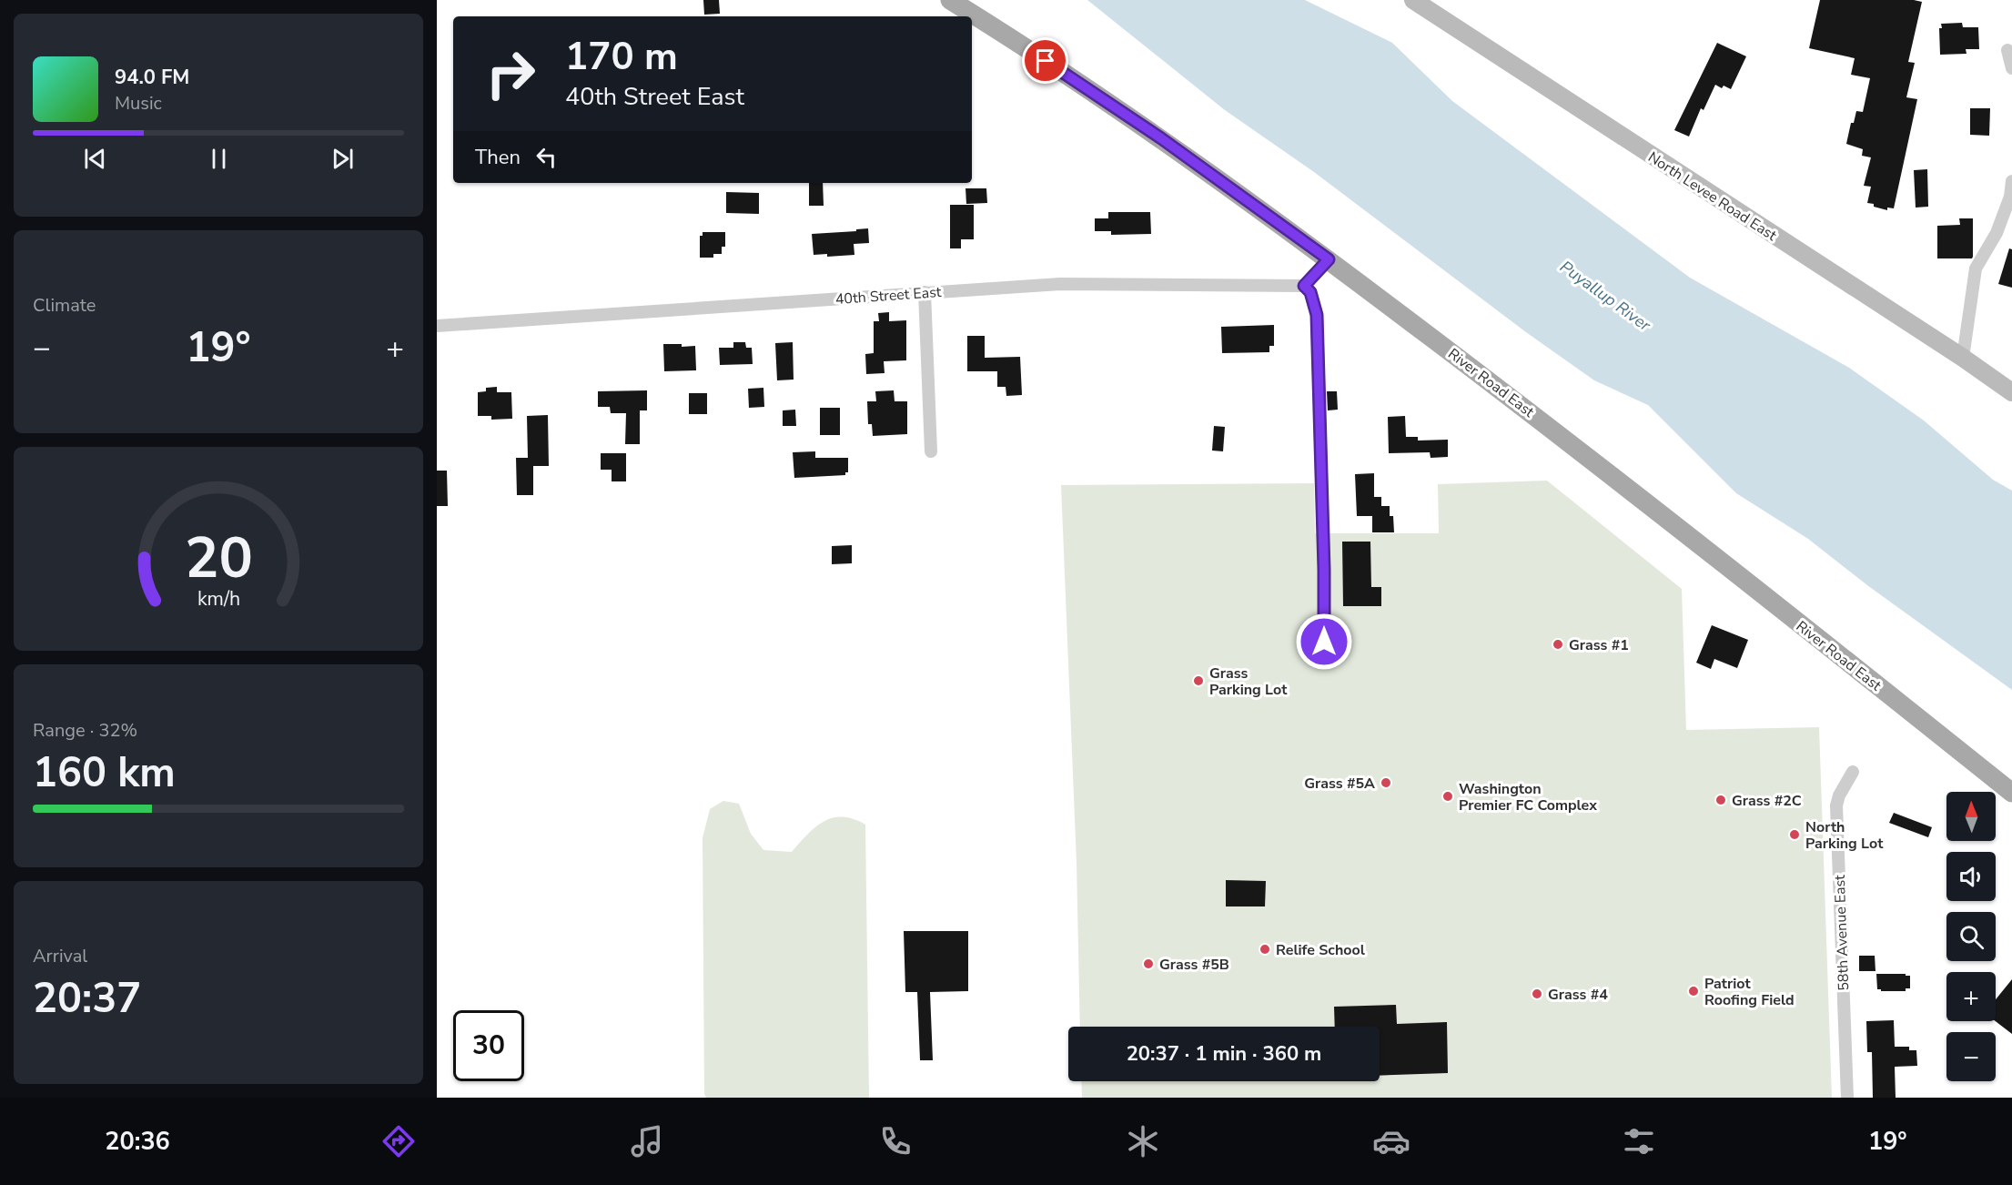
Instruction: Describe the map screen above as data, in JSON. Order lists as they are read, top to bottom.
{
  "streets": {
    "main road": ["River Road East"],
    "street": ["North Levee Road East", "40th Street East", "58th Avenue East"]
  },
  "water": ["Puyallup River"],
  "places": [
    "Grass #1",
    "Grass Parking Lot",
    "Grass #5A",
    "Washington Premier FC Complex",
    "Grass #2C",
    "North Parking Lot",
    "Relife School",
    "Grass #5B",
    "Patriot Roofing Field",
    "Grass #4"
  ],
  "north": "top",
  "page": {
    "turn": ["170 m", "40th Street East"],
    "song": ["94.0 FM", "Music"],
    "then": "Then",
    "tile": [
      "Climate",
      ["Range · 32%", "160 km"],
      ["Arrival", "20:37"]
    ],
    "heat": ["−", "19°", "+"],
    "map_buttons": ["+", "−"],
    "limit": "30",
    "trip": "20:37 · 1 min · 360 m",
    "tabs": ["20:36", "19°"],
    "gauge": ["20", "km/h"]
  }
}
